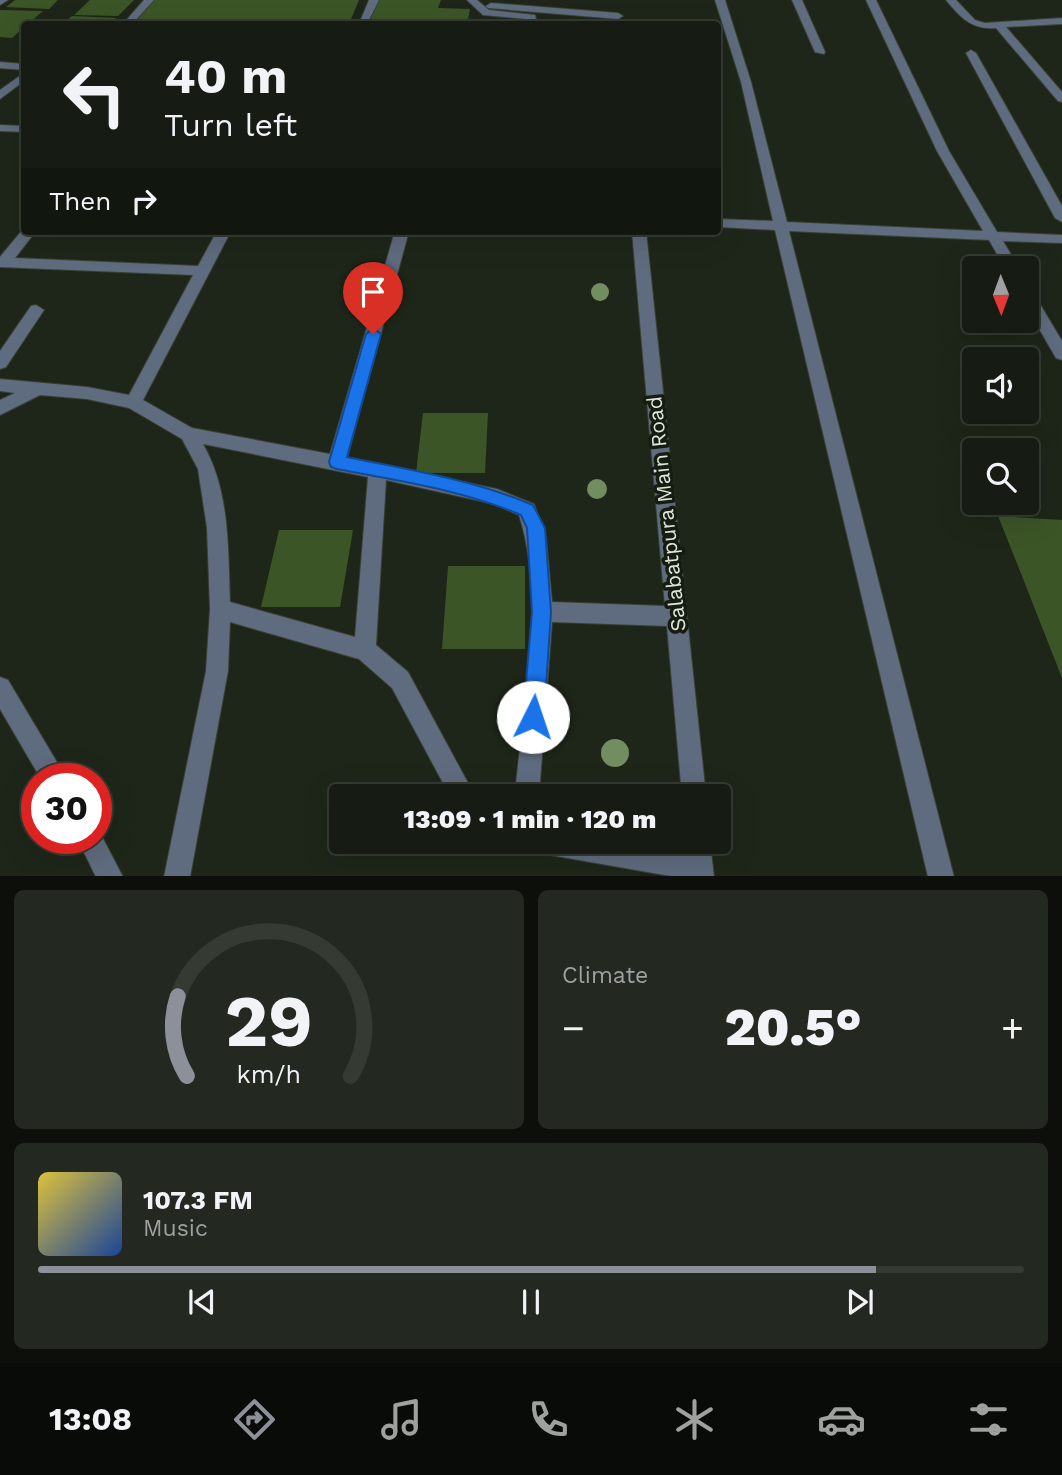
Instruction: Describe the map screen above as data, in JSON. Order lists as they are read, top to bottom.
{
  "streets": {
    "street": ["Salabatpura Main Road"]
  },
  "north": "bottom",
  "page": {
    "turn": ["40 m", "Turn left"],
    "then": "Then",
    "limit": "30",
    "trip": "13:09 · 1 min · 120 m",
    "tile": "Climate",
    "heat": ["−", "20.5°", "+"],
    "song": ["107.3 FM", "Music"],
    "tabs": "13:08",
    "gauge": ["29", "km/h"]
  }
}
